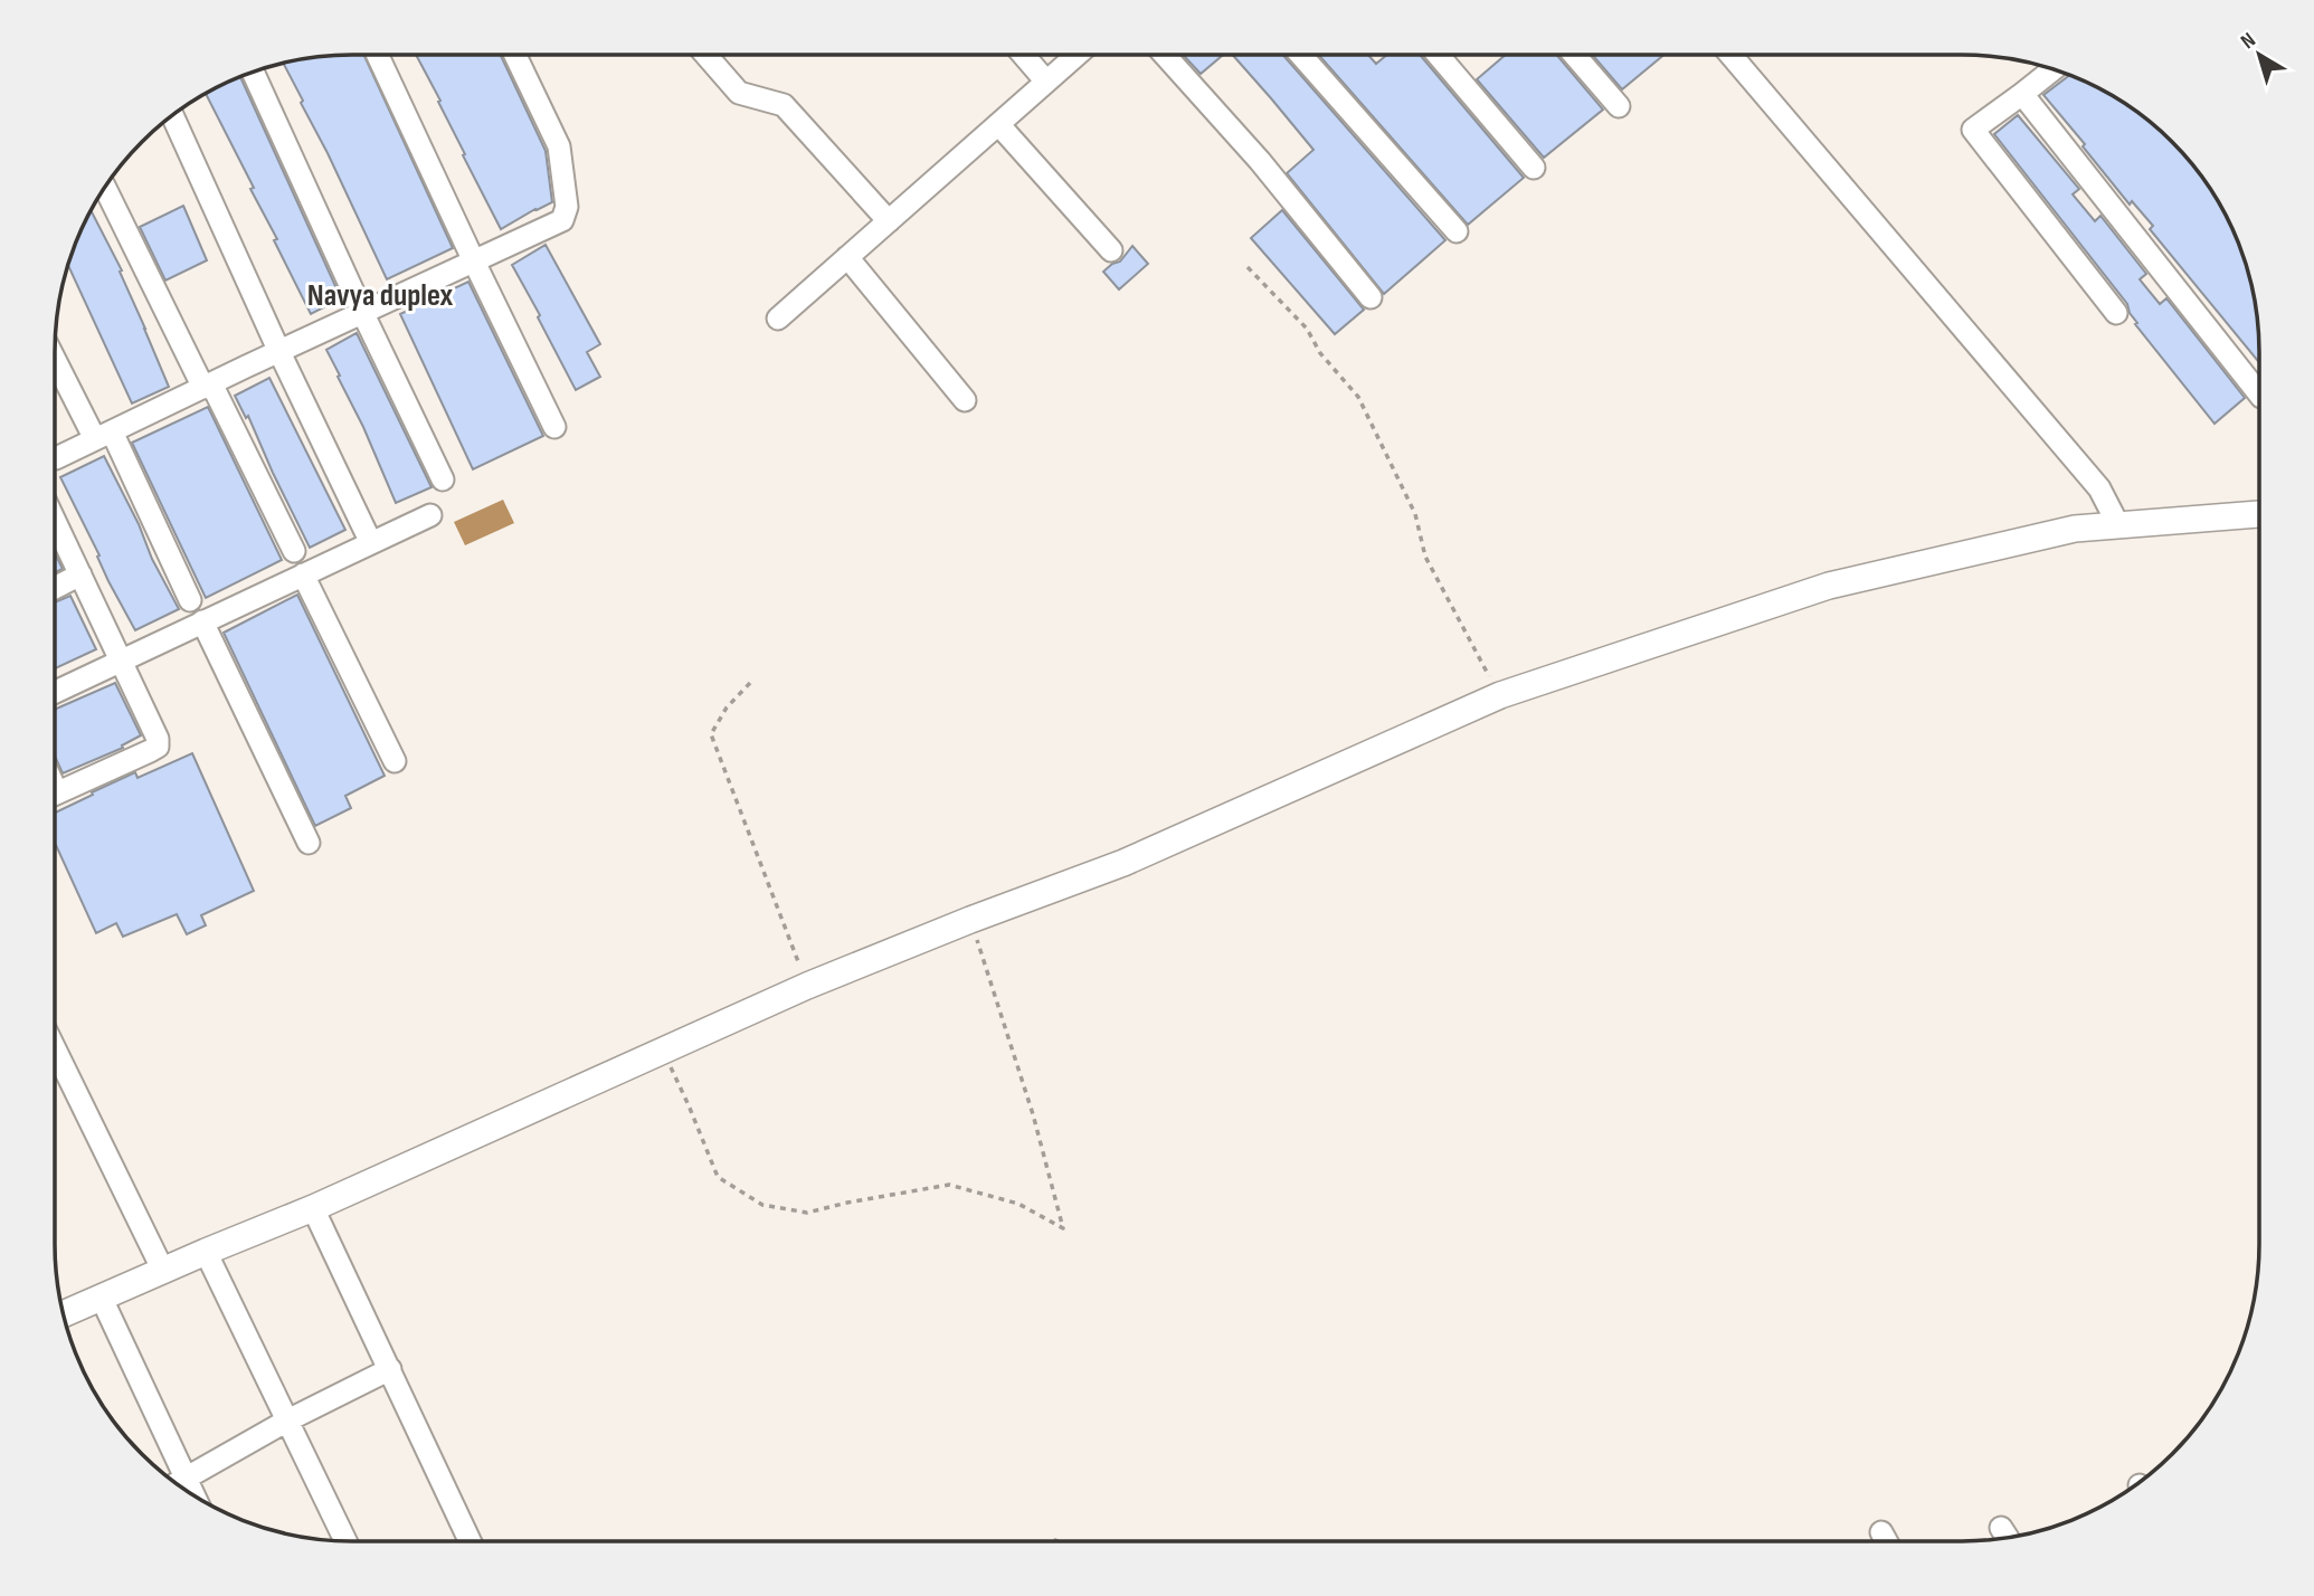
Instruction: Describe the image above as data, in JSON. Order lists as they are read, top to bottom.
{
  "districts": ["Navya duplex"],
  "north": "top left"
}
